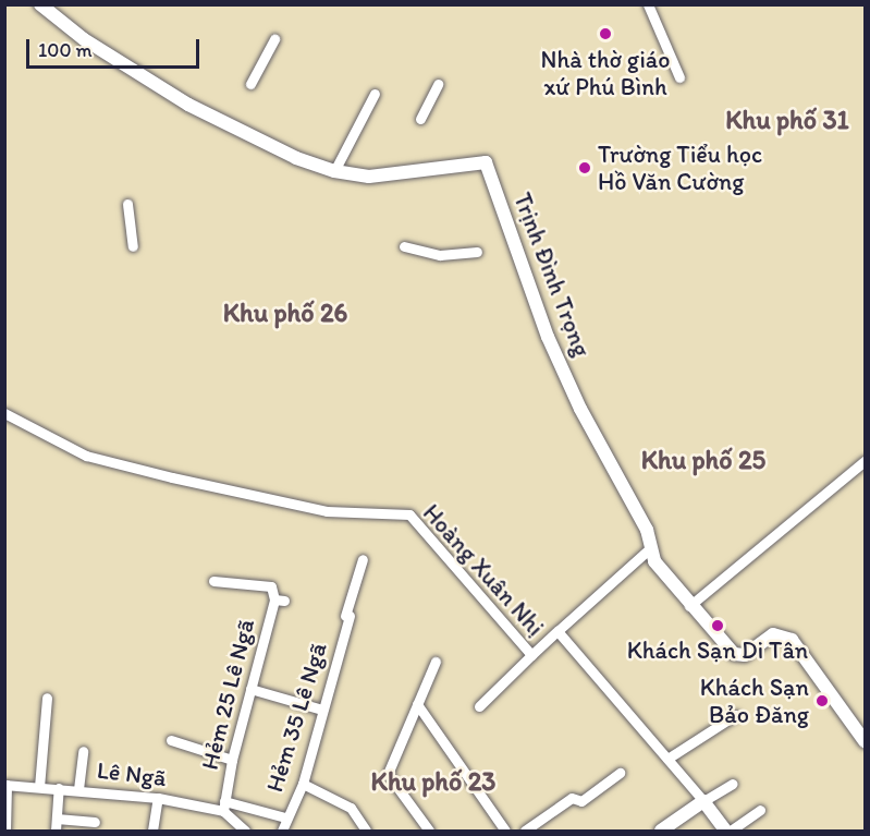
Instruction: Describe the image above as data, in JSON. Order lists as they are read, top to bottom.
{
  "streets": {
    "street": [
      "Trịnh Đình Trọng",
      "Hoàng Xuân Nhị",
      "Hẻm 25 Lê Ngã",
      "Hẻm 35 Lê Ngã",
      "Lê Ngã"
    ]
  },
  "crossings": [
    ["Hẻm 25 Lê Ngã", "Lê Ngã"]
  ],
  "districts": [
    "Khu phố 31",
    "Khu phố 26",
    "Khu phố 25",
    "Khu phố 23"
  ],
  "places": [
    "Nhà thờ giáo xứ Phú Bình",
    "Trường Tiểu học Hồ Văn Cường",
    "Khách Sạn Di Tân",
    "Khách Sạn Bảo Đăng"
  ],
  "scale_bar": "100 m"
}
